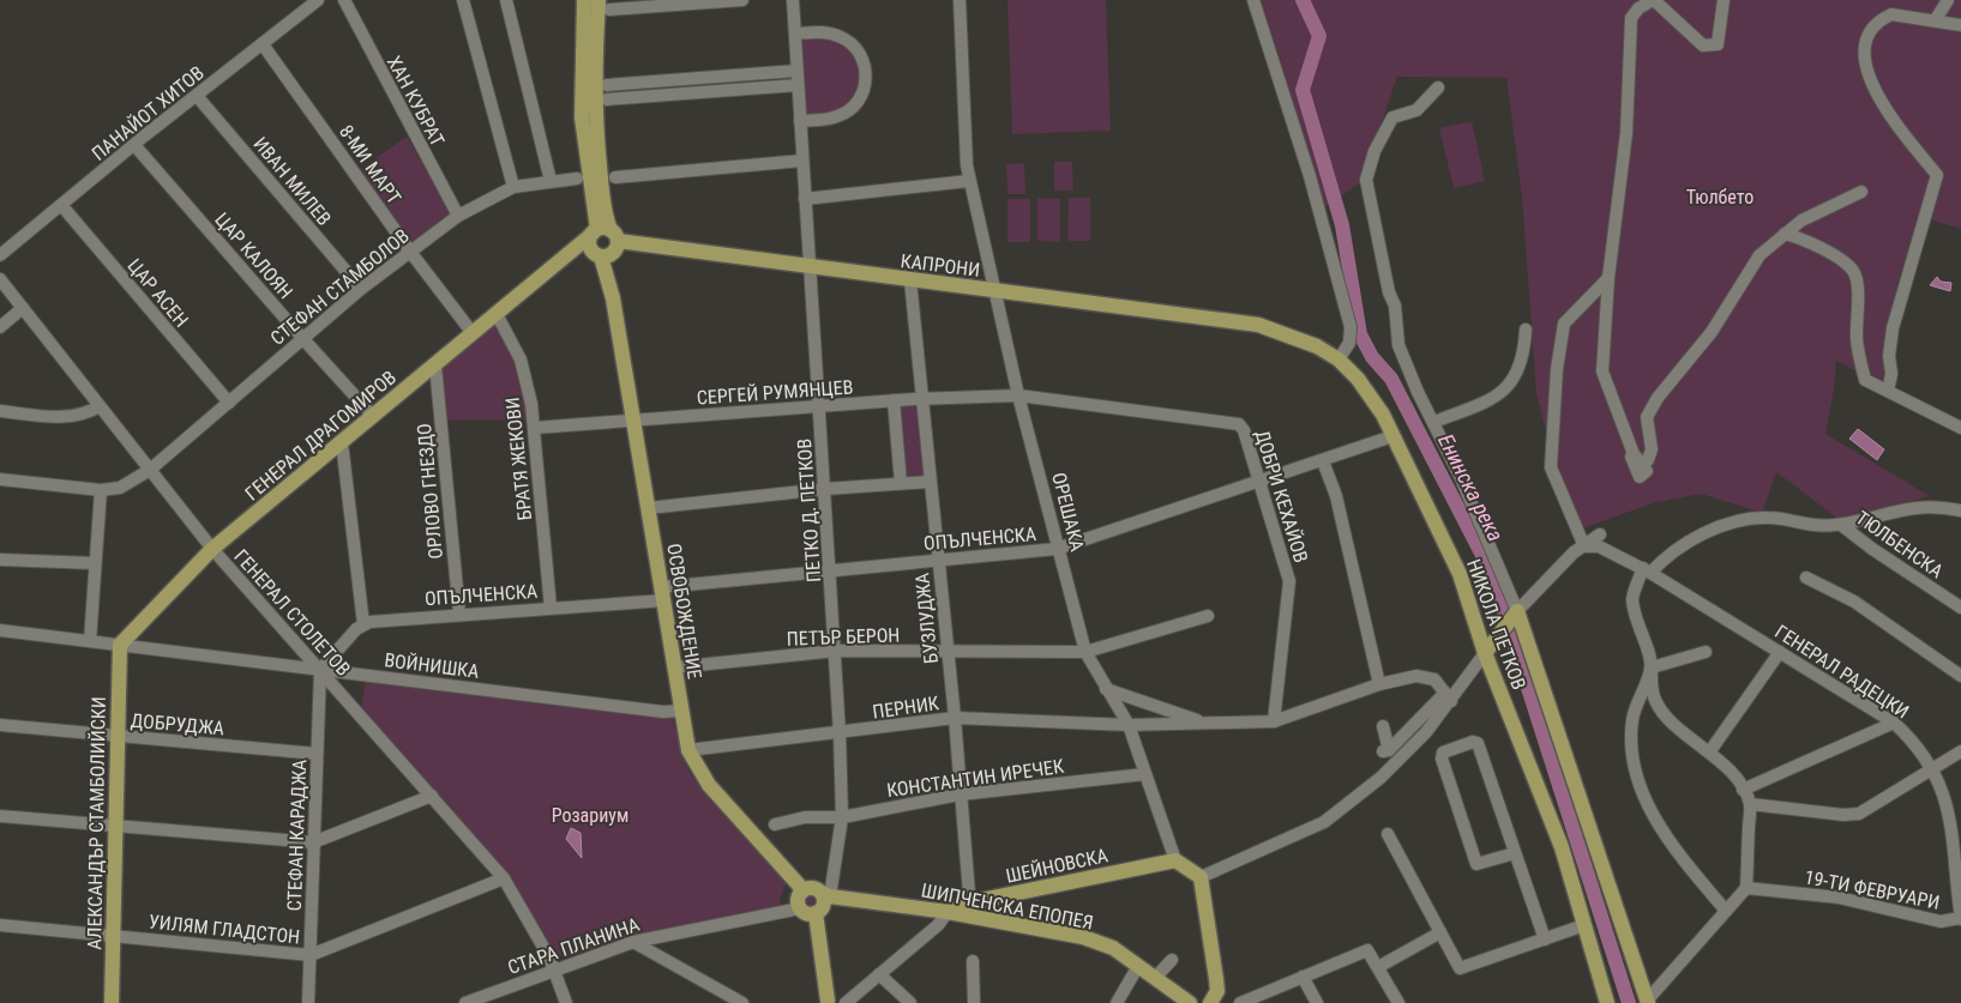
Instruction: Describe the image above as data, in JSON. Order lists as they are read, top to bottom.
{
  "streets": {
    "main road": [
      "КАПРОНИ",
      "ГЕНЕРАЛ ДРАГОМИРОВ",
      "ОСВОБОЖДЕНИЕ",
      "НИКОЛА ПЕТКОВ",
      "АЛЕКСАНДЪР СТАМБОЛИЙСКИ",
      "ШЕЙНОВСКА",
      "ШИПЧЕНСКА ЕПОПЕЯ"
    ],
    "street": [
      "ХАН КУБРАТ",
      "ПАНАЙОТ ХИТОВ",
      "8-МИ МАРТ",
      "ИВАН МИЛЕВ",
      "ЦАР КАЛОЯН",
      "СТЕФАН СТАМБОЛОВ",
      "ЦАР АСЕН",
      "СЕРГЕЙ РУМЯНЦЕВ",
      "БРАТЯ ЖЕКОВИ",
      "ОРЛОВО ГНЕЗДО",
      "ДОБРИ КЕХАЙОВ",
      "ПЕТКО Д. ПЕТКОВ",
      "ОРЕШАКА",
      "ОПЪЛЧЕНСКА",
      "ТЮЛБЕНСКА",
      "ГЕНЕРАЛ СТОЛЕТОВ",
      "БУЗЛУДЖА",
      "ПЕТЪР БЕРОН",
      "ВОЙНИШКА",
      "ГЕНЕРАЛ РАДЕЦКИ",
      "ПЕРНИК",
      "ДОБРУДЖА",
      "КОНСТАНТИН ИРЕЧЕК",
      "СТЕФАН КАРАДЖА",
      "19-ТИ ФЕВРУАРИ",
      "УИЛЯМ ГЛАДСТОН",
      "СТАРА ПЛАНИНА"
    ]
  },
  "crossings": [
    ["ХАН КУБРАТ", "СТЕФАН СТАМБОЛОВ"],
    ["ПАНАЙОТ ХИТОВ", "8-МИ МАРТ"],
    ["ПАНАЙОТ ХИТОВ", "ИВАН МИЛЕВ"],
    ["ПАНАЙОТ ХИТОВ", "ЦАР КАЛОЯН"],
    ["ПАНАЙОТ ХИТОВ", "ЦАР АСЕН"],
    ["8-МИ МАРТ", "СТЕФАН СТАМБОЛОВ"],
    ["8-МИ МАРТ", "ГЕНЕРАЛ ДРАГОМИРОВ"],
    ["ИВАН МИЛЕВ", "СТЕФАН СТАМБОЛОВ"],
    ["ЦАР КАЛОЯН", "СТЕФАН СТАМБОЛОВ"],
    ["ЦАР КАЛОЯН", "ГЕНЕРАЛ ДРАГОМИРОВ"],
    ["КАПРОНИ", "ГЕНЕРАЛ ДРАГОМИРОВ"],
    ["КАПРОНИ", "ПЕТКО Д. ПЕТКОВ"],
    ["КАПРОНИ", "ОРЕШАКА"],
    ["КАПРОНИ", "ОСВОБОЖДЕНИЕ"],
    ["КАПРОНИ", "БУЗЛУДЖА"],
    ["КАПРОНИ", "НИКОЛА ПЕТКОВ"],
    ["СТЕФАН СТАМБОЛОВ", "ЦАР АСЕН"],
    ["СТЕФАН СТАМБОЛОВ", "ГЕНЕРАЛ СТОЛЕТОВ"],
    ["СЕРГЕЙ РУМЯНЦЕВ", "БРАТЯ ЖЕКОВИ"],
    ["СЕРГЕЙ РУМЯНЦЕВ", "ДОБРИ КЕХАЙОВ"],
    ["СЕРГЕЙ РУМЯНЦЕВ", "ПЕТКО Д. ПЕТКОВ"],
    ["СЕРГЕЙ РУМЯНЦЕВ", "ОРЕШАКА"],
    ["СЕРГЕЙ РУМЯНЦЕВ", "ОСВОБОЖДЕНИЕ"],
    ["СЕРГЕЙ РУМЯНЦЕВ", "БУЗЛУДЖА"],
    ["ГЕНЕРАЛ ДРАГОМИРОВ", "БРАТЯ ЖЕКОВИ"],
    ["ГЕНЕРАЛ ДРАГОМИРОВ", "ОРЛОВО ГНЕЗДО"],
    ["ГЕНЕРАЛ ДРАГОМИРОВ", "ОСВОБОЖДЕНИЕ"],
    ["ГЕНЕРАЛ ДРАГОМИРОВ", "ГЕНЕРАЛ СТОЛЕТОВ"],
    ["ГЕНЕРАЛ ДРАГОМИРОВ", "ВОЙНИШКА"],
    ["ГЕНЕРАЛ ДРАГОМИРОВ", "АЛЕКСАНДЪР СТАМБОЛИЙСКИ"],
    ["БРАТЯ ЖЕКОВИ", "ОПЪЛЧЕНСКА"],
    ["ОРЛОВО ГНЕЗДО", "ОПЪЛЧЕНСКА"],
    ["ДОБРИ КЕХАЙОВ", "ОПЪЛЧЕНСКА"],
    ["ДОБРИ КЕХАЙОВ", "ПЕРНИК"],
    ["ПЕТКО Д. ПЕТКОВ", "ОПЪЛЧЕНСКА"],
    ["ПЕТКО Д. ПЕТКОВ", "ОСВОБОЖДЕНИЕ"],
    ["ПЕТКО Д. ПЕТКОВ", "ПЕТЪР БЕРОН"],
    ["ПЕТКО Д. ПЕТКОВ", "ПЕРНИК"],
    ["ПЕТКО Д. ПЕТКОВ", "КОНСТАНТИН ИРЕЧЕК"],
    ["ПЕТКО Д. ПЕТКОВ", "ШИПЧЕНСКА ЕПОПЕЯ"],
    ["ПЕТКО Д. ПЕТКОВ", "СТАРА ПЛАНИНА"],
    ["ОРЕШАКА", "ОПЪЛЧЕНСКА"],
    ["ОРЕШАКА", "ПЕТЪР БЕРОН"],
    ["ОРЕШАКА", "ПЕРНИК"],
    ["ОРЕШАКА", "КОНСТАНТИН ИРЕЧЕК"],
    ["ОРЕШАКА", "ШЕЙНОВСКА"],
    ["ОПЪЛЧЕНСКА", "ОСВОБОЖДЕНИЕ"],
    ["ОПЪЛЧЕНСКА", "БУЗЛУДЖА"],
    ["ОПЪЛЧЕНСКА", "НИКОЛА ПЕТКОВ"],
    ["ТЮЛБЕНСКА", "ГЕНЕРАЛ РАДЕЦКИ"],
    ["ОСВОБОЖДЕНИЕ", "ПЕТЪР БЕРОН"],
    ["ОСВОБОЖДЕНИЕ", "ВОЙНИШКА"],
    ["ОСВОБОЖДЕНИЕ", "ПЕРНИК"],
    ["ОСВОБОЖДЕНИЕ", "ШИПЧЕНСКА ЕПОПЕЯ"],
    ["ОСВОБОЖДЕНИЕ", "СТАРА ПЛАНИНА"],
    ["ГЕНЕРАЛ СТОЛЕТОВ", "ВОЙНИШКА"],
    ["ГЕНЕРАЛ СТОЛЕТОВ", "СТЕФАН КАРАДЖА"],
    ["ГЕНЕРАЛ СТОЛЕТОВ", "УИЛЯМ ГЛАДСТОН"],
    ["ГЕНЕРАЛ СТОЛЕТОВ", "СТАРА ПЛАНИНА"],
    ["БУЗЛУДЖА", "ПЕТЪР БЕРОН"],
    ["БУЗЛУДЖА", "ПЕРНИК"],
    ["БУЗЛУДЖА", "КОНСТАНТИН ИРЕЧЕК"],
    ["БУЗЛУДЖА", "ШЕЙНОВСКА"],
    ["БУЗЛУДЖА", "ШИПЧЕНСКА ЕПОПЕЯ"],
    ["ВОЙНИШКА", "АЛЕКСАНДЪР СТАМБОЛИЙСКИ"],
    ["ВОЙНИШКА", "СТЕФАН КАРАДЖА"],
    ["ГЕНЕРАЛ РАДЕЦКИ", "19-ТИ ФЕВРУАРИ"],
    ["ДОБРУДЖА", "АЛЕКСАНДЪР СТАМБОЛИЙСКИ"],
    ["ДОБРУДЖА", "СТЕФАН КАРАДЖА"],
    ["АЛЕКСАНДЪР СТАМБОЛИЙСКИ", "УИЛЯМ ГЛАДСТОН"],
    ["СТЕФАН КАРАДЖА", "УИЛЯМ ГЛАДСТОН"],
    ["ШЕЙНОВСКА", "ШИПЧЕНСКА ЕПОПЕЯ"],
    ["ШИПЧЕНСКА ЕПОПЕЯ", "СТАРА ПЛАНИНА"]
  ],
  "water": ["Енинска река"],
  "parks": ["Тюлбето", "Розариум"]
}
